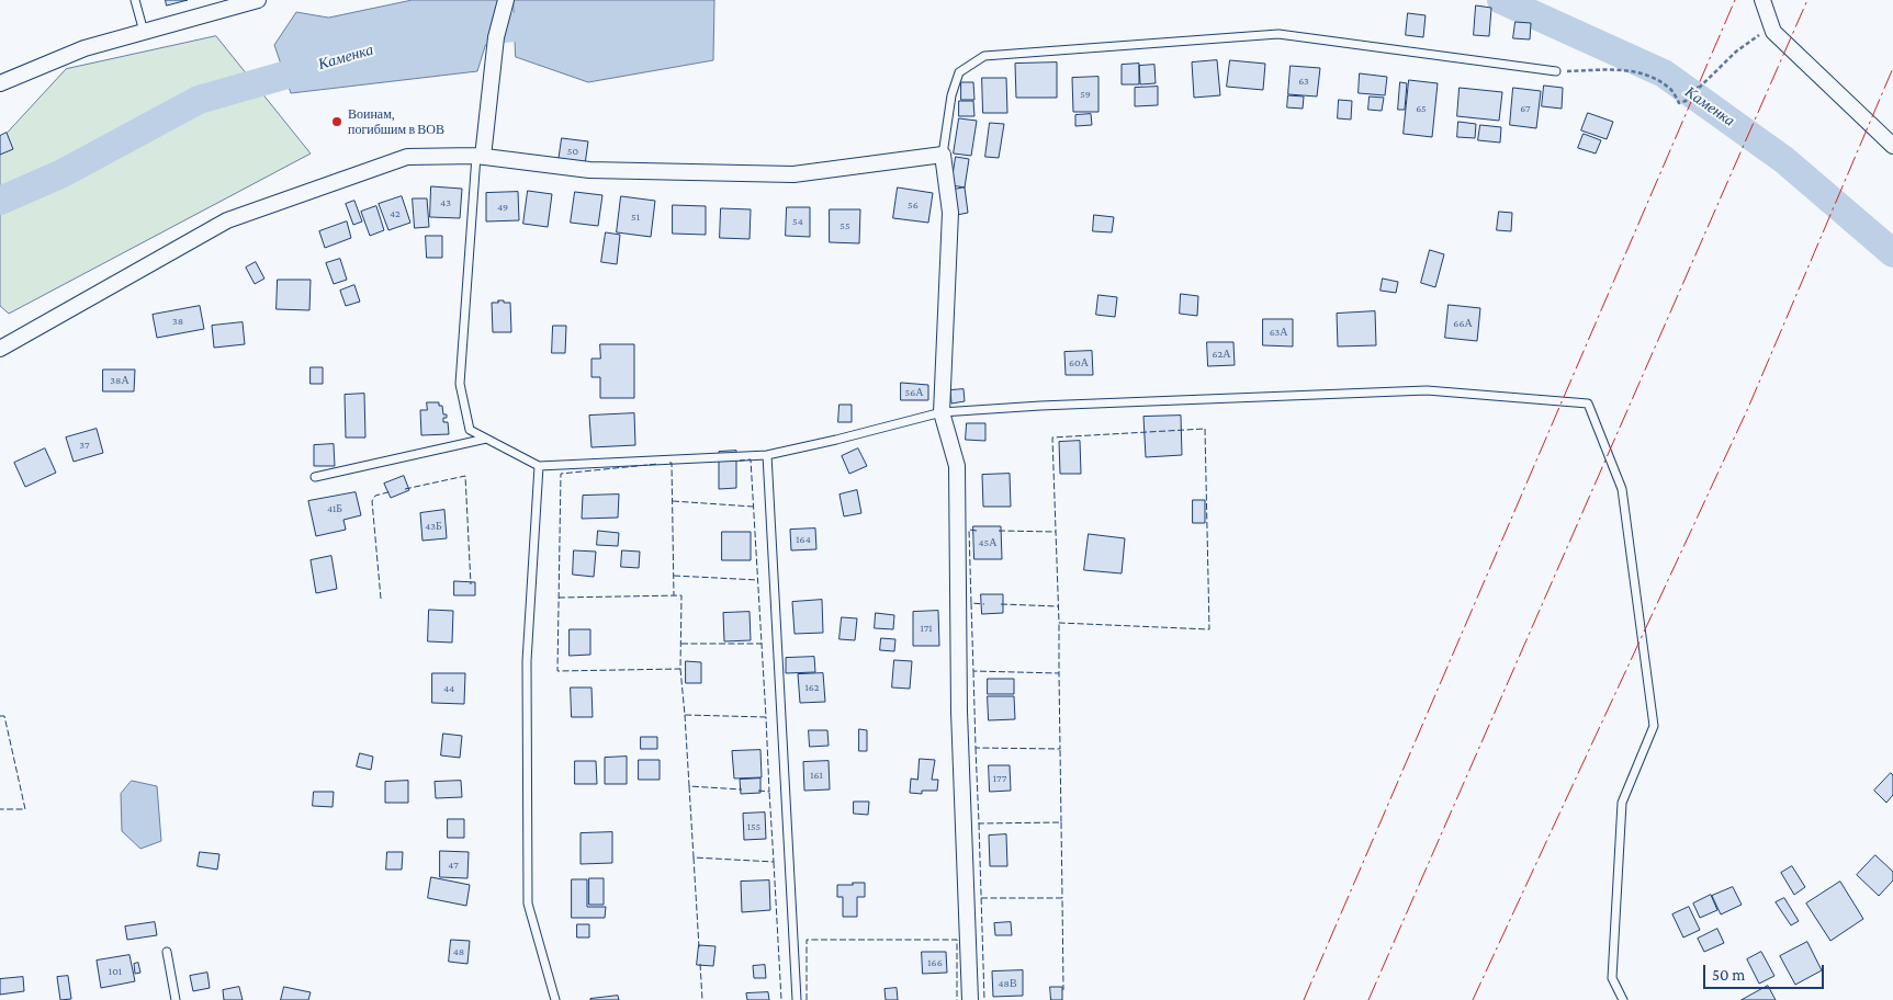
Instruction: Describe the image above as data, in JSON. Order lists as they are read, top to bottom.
{
  "water": ["Каменка"],
  "places": ["Воинам, погибшим в ВОВ"],
  "house_numbers": [
    "63",
    "59",
    "65",
    "67",
    "50",
    "43",
    "56",
    "49",
    "42",
    "51",
    "54",
    "55",
    "38",
    "66А",
    "63А",
    "62А",
    "60А",
    "38А",
    "56А",
    "37",
    "41Б",
    "43Б",
    "164",
    "45А",
    "171",
    "162",
    "44",
    "161",
    "177",
    "155",
    "47",
    "48",
    "166",
    "101",
    "48В"
  ],
  "scale_bar": "50 m"
}
